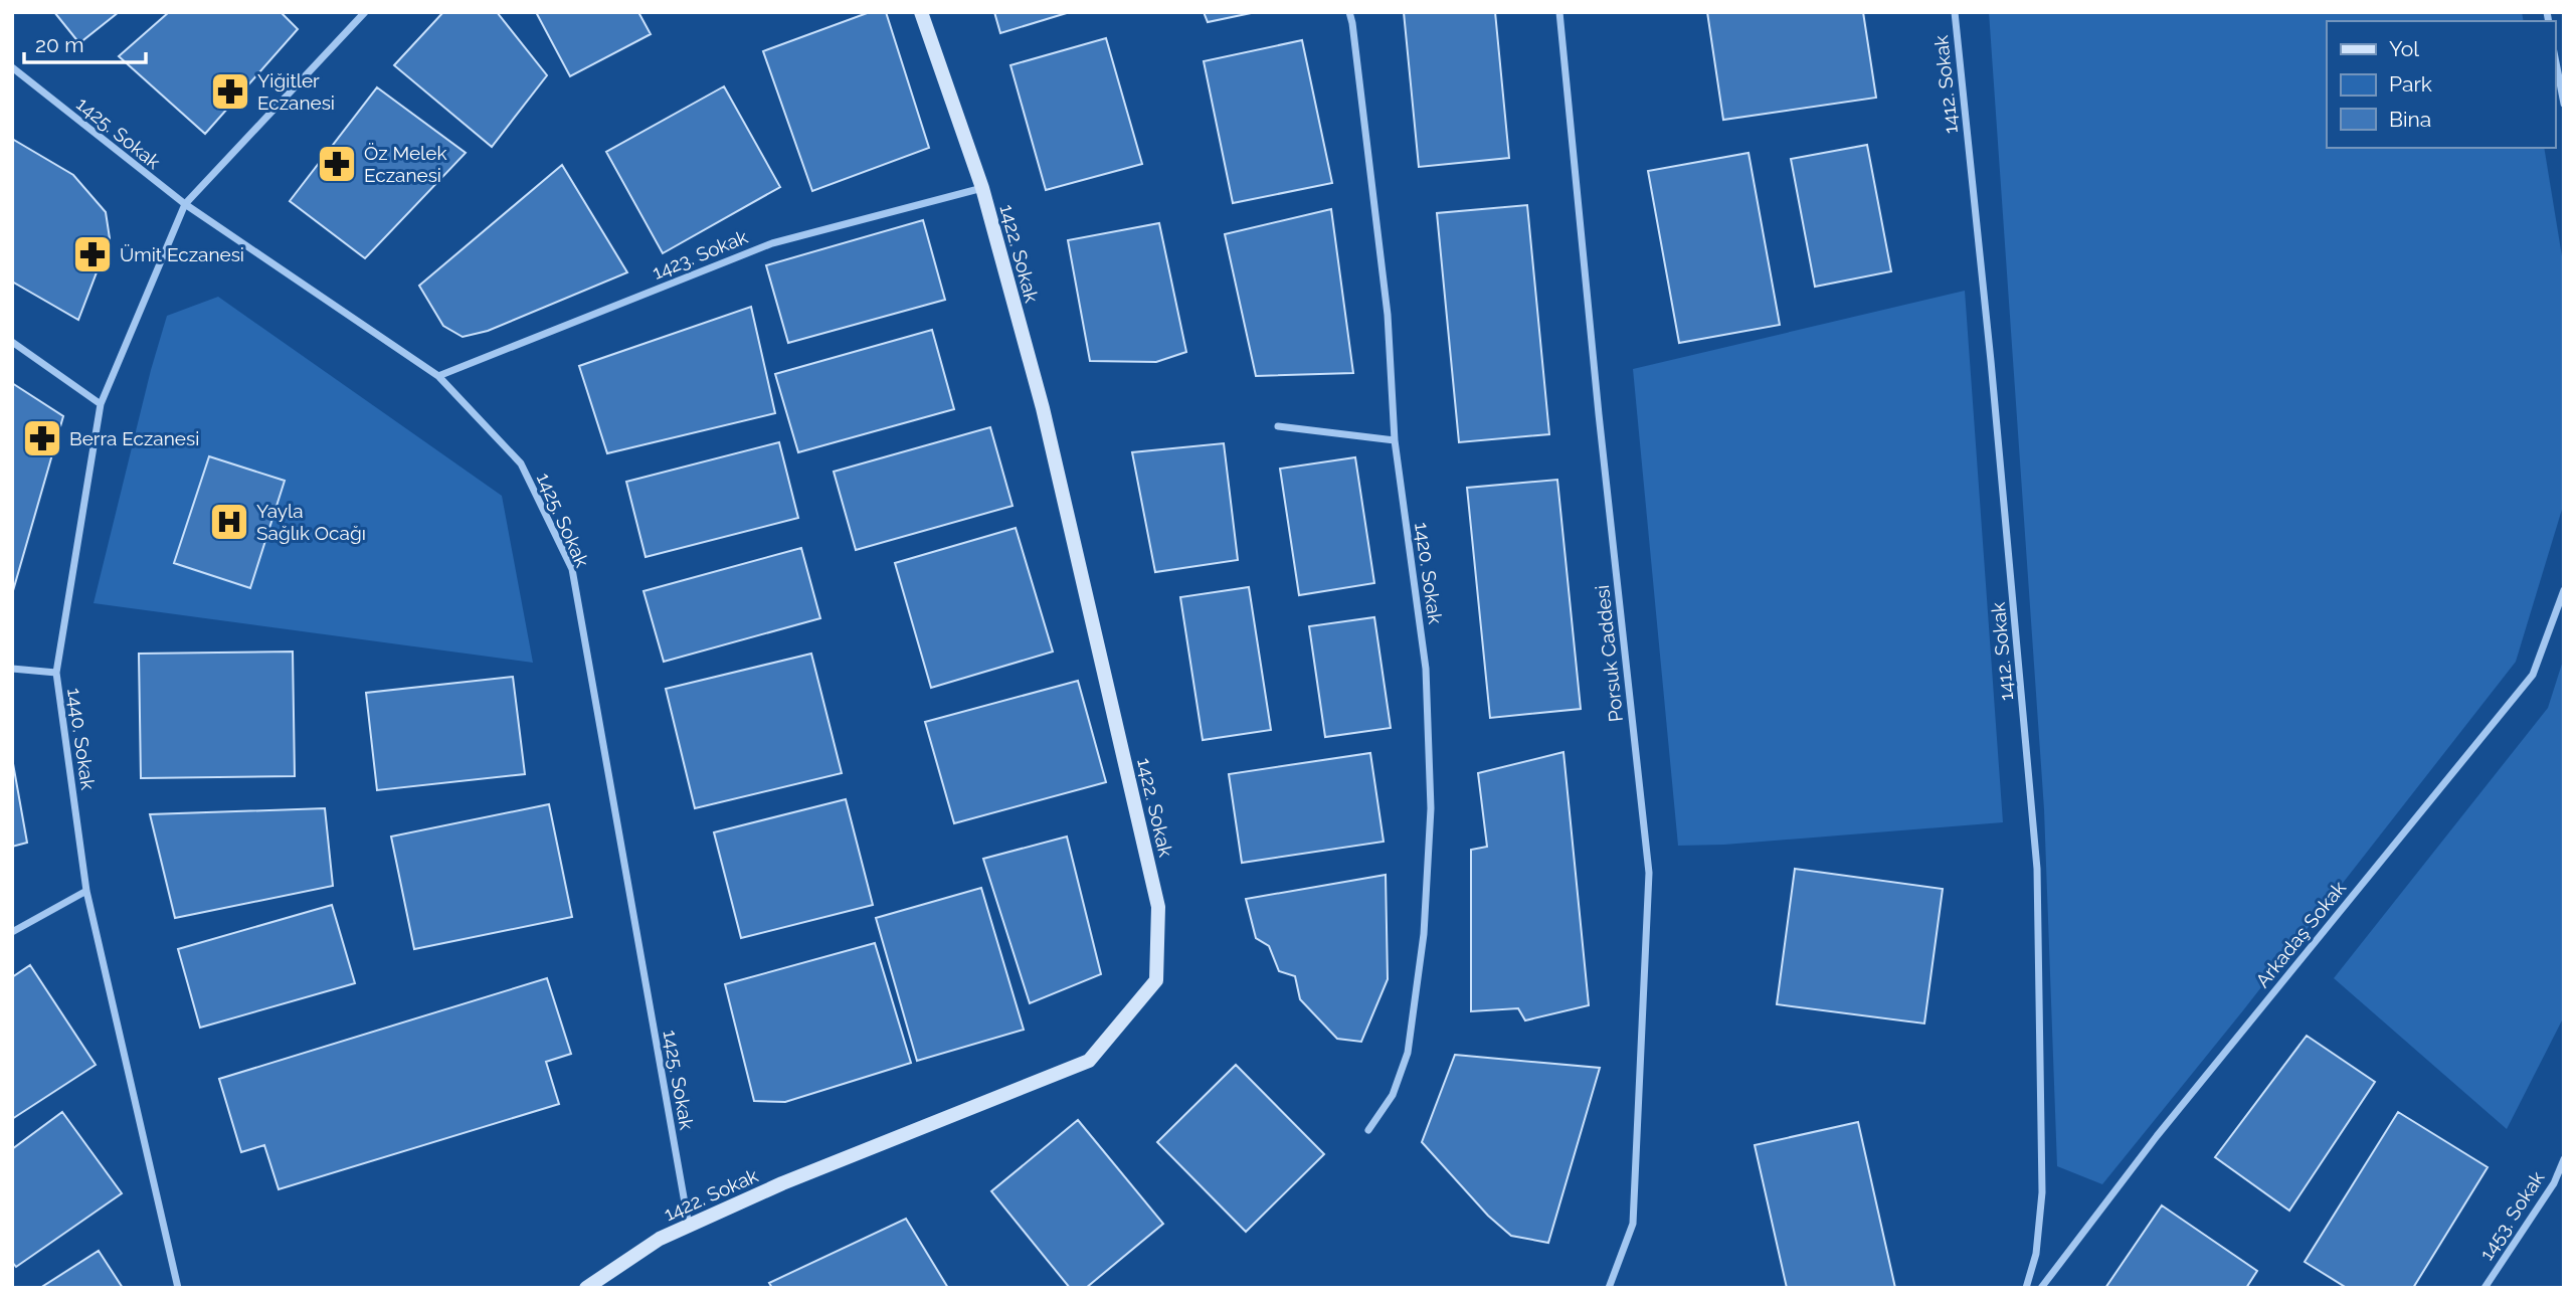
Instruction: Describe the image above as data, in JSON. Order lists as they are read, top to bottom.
{
  "streets": {
    "street": [
      "1412. Sokak",
      "1425. Sokak",
      "1422. Sokak",
      "1423. Sokak",
      "1420. Sokak",
      "Porsuk Caddesi",
      "1440. Sokak",
      "Arkadaş Sokak",
      "1453. Sokak"
    ]
  },
  "crossings": [
    ["1425. Sokak", "1422. Sokak"],
    ["1425. Sokak", "1423. Sokak"],
    ["1425. Sokak", "1440. Sokak"],
    ["1422. Sokak", "1423. Sokak"]
  ],
  "places": {
    "pharmacy": [
      "Yiğitler Eczanesi",
      "Öz Melek Eczanesi",
      "Ümit Eczanesi",
      "Berra Eczanesi"
    ],
    "hospital": ["Yayla Sağlık Ocağı"]
  },
  "legend": ["Yol", "Park", "Bina"],
  "scale_bar": "20 m"
}
